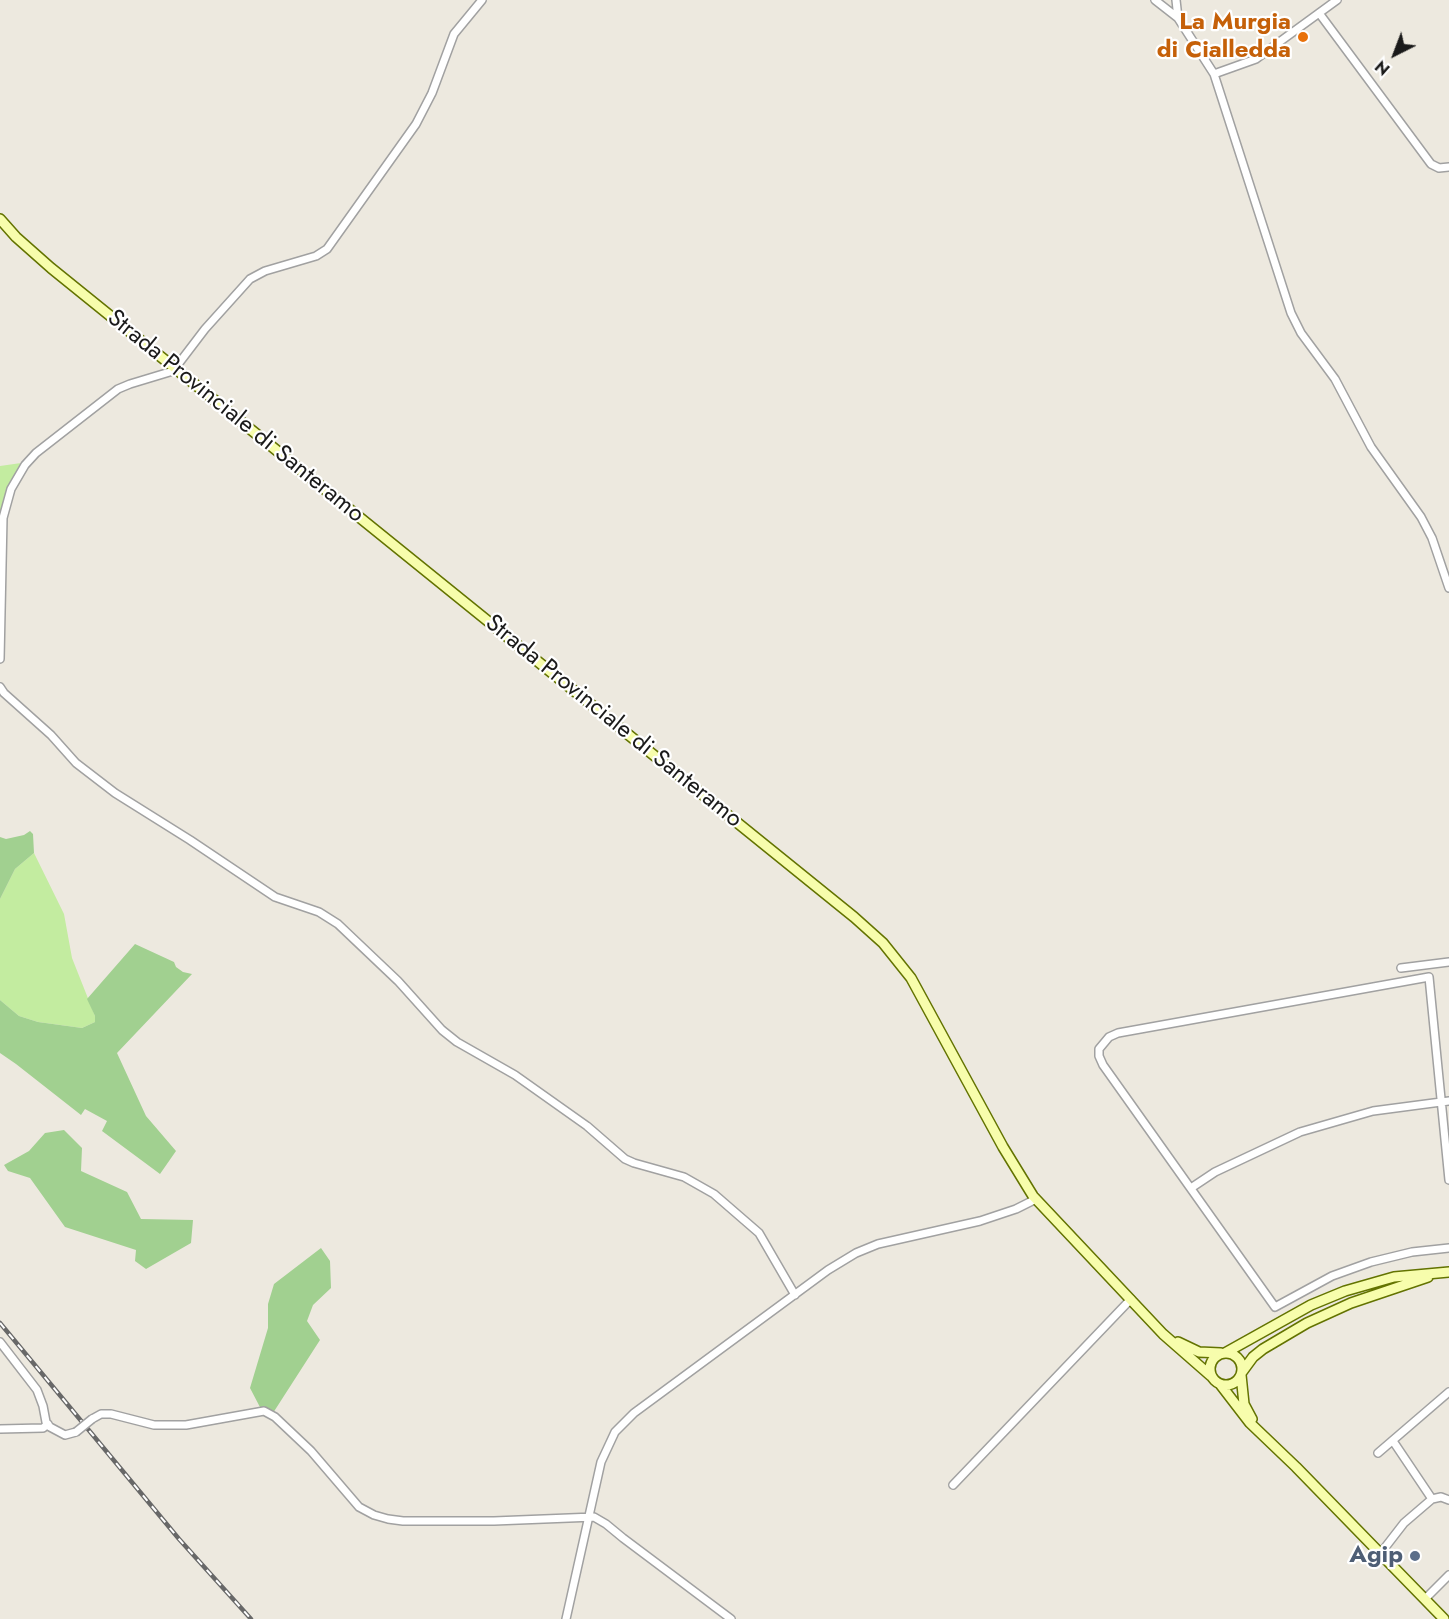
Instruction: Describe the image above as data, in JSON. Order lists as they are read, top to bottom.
{
  "streets": {
    "main road": ["Strada Provinciale di Santeramo"]
  },
  "places": ["La Murgia di Cialledda", "Agip"],
  "north": "bottom left"
}
